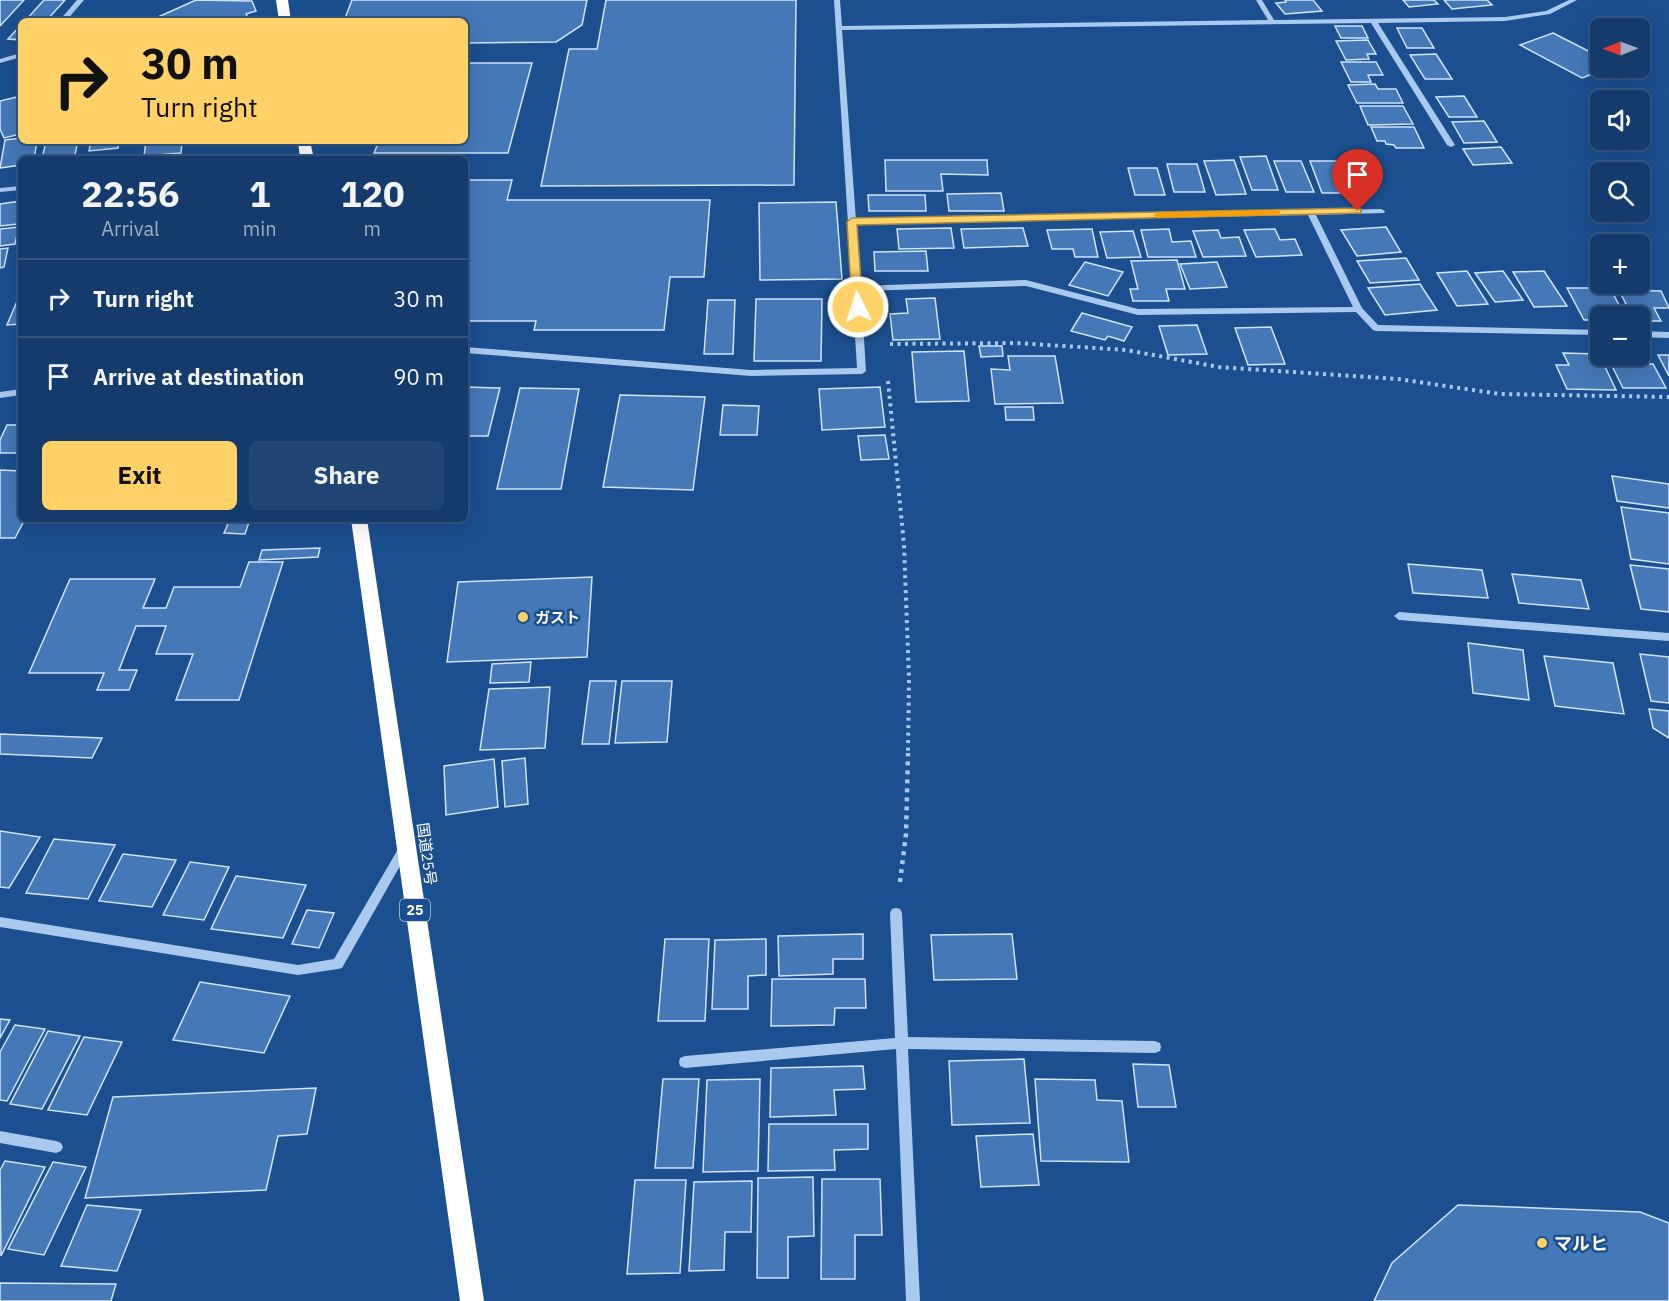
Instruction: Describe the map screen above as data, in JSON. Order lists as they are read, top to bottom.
{
  "streets": {
    "highway": ["国道25号", "25"]
  },
  "places": ["ガスト", "マルヒ"],
  "north": "left",
  "page": {
    "map_buttons": ["+", "−"],
    "turn": ["30 m", "Turn right"],
    "eta": [
      "22:56",
      "Arrival",
      "1",
      "min",
      "120",
      "m"
    ],
    "list": [
      {
        "name": "Turn right",
        "value": "30 m"
      },
      {
        "name": "Arrive at destination",
        "value": "90 m"
      }
    ],
    "buttons": ["Exit", "Share"]
  }
}
